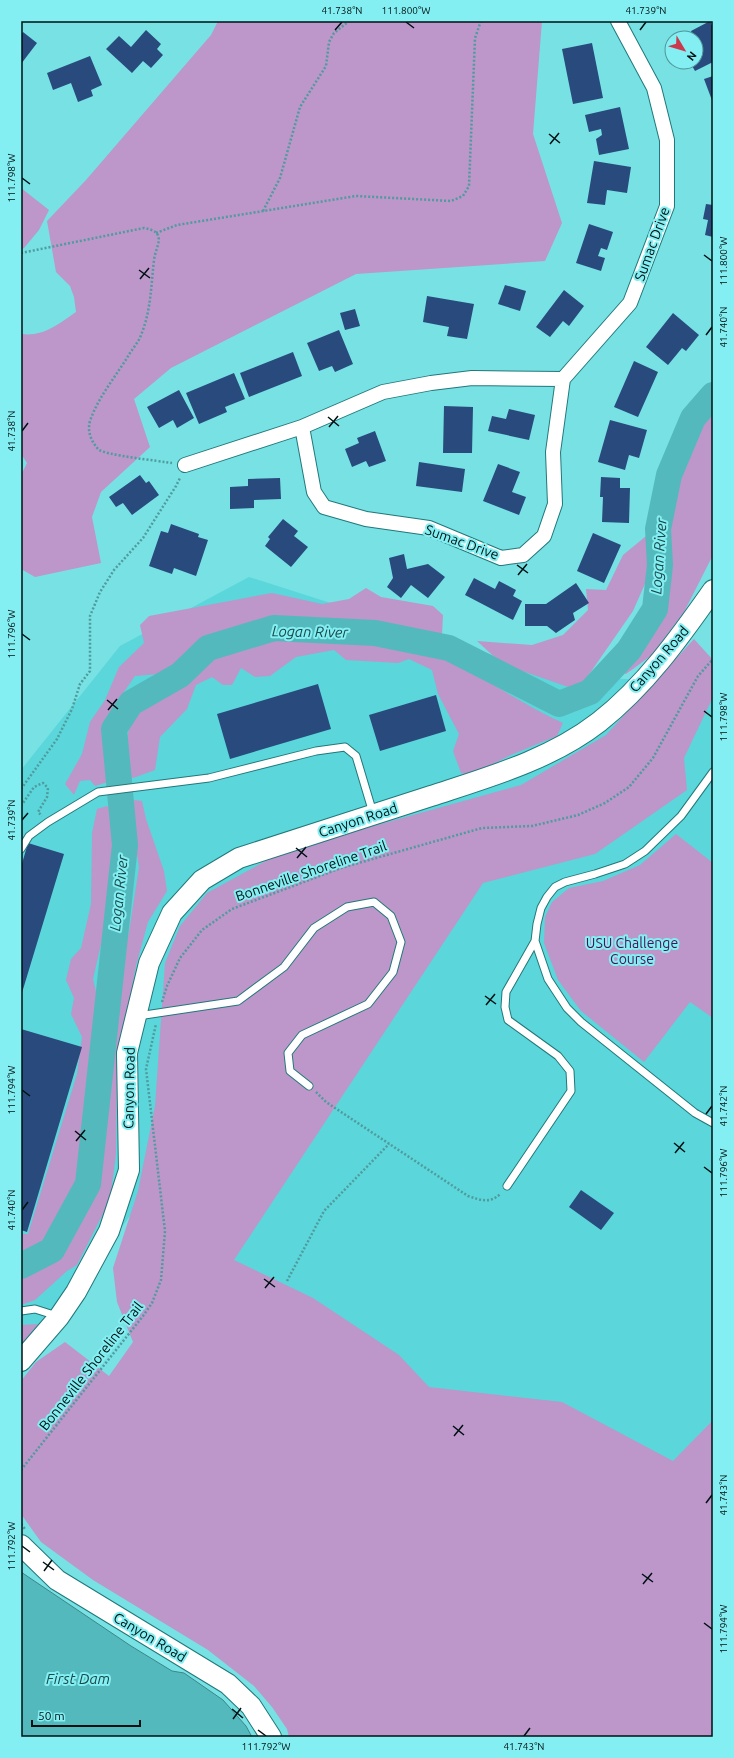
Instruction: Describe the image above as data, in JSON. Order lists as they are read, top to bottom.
{
  "streets": {
    "street": ["Sumac Drive", "Canyon Road"],
    "path": ["Bonneville Shoreline Trail"]
  },
  "water": ["Logan River", "First Dam"],
  "parks": ["USU Challenge Course"],
  "scale_bar": "50 m",
  "north": "bottom right",
  "coordinates": [
    "41.738°N",
    "111.800°W",
    "41.739°N",
    "111.798°W",
    "41.740°N",
    "111.796°W",
    "111.794°W",
    "41.742°N",
    "41.743°N",
    "111.792°W"
  ]
}
